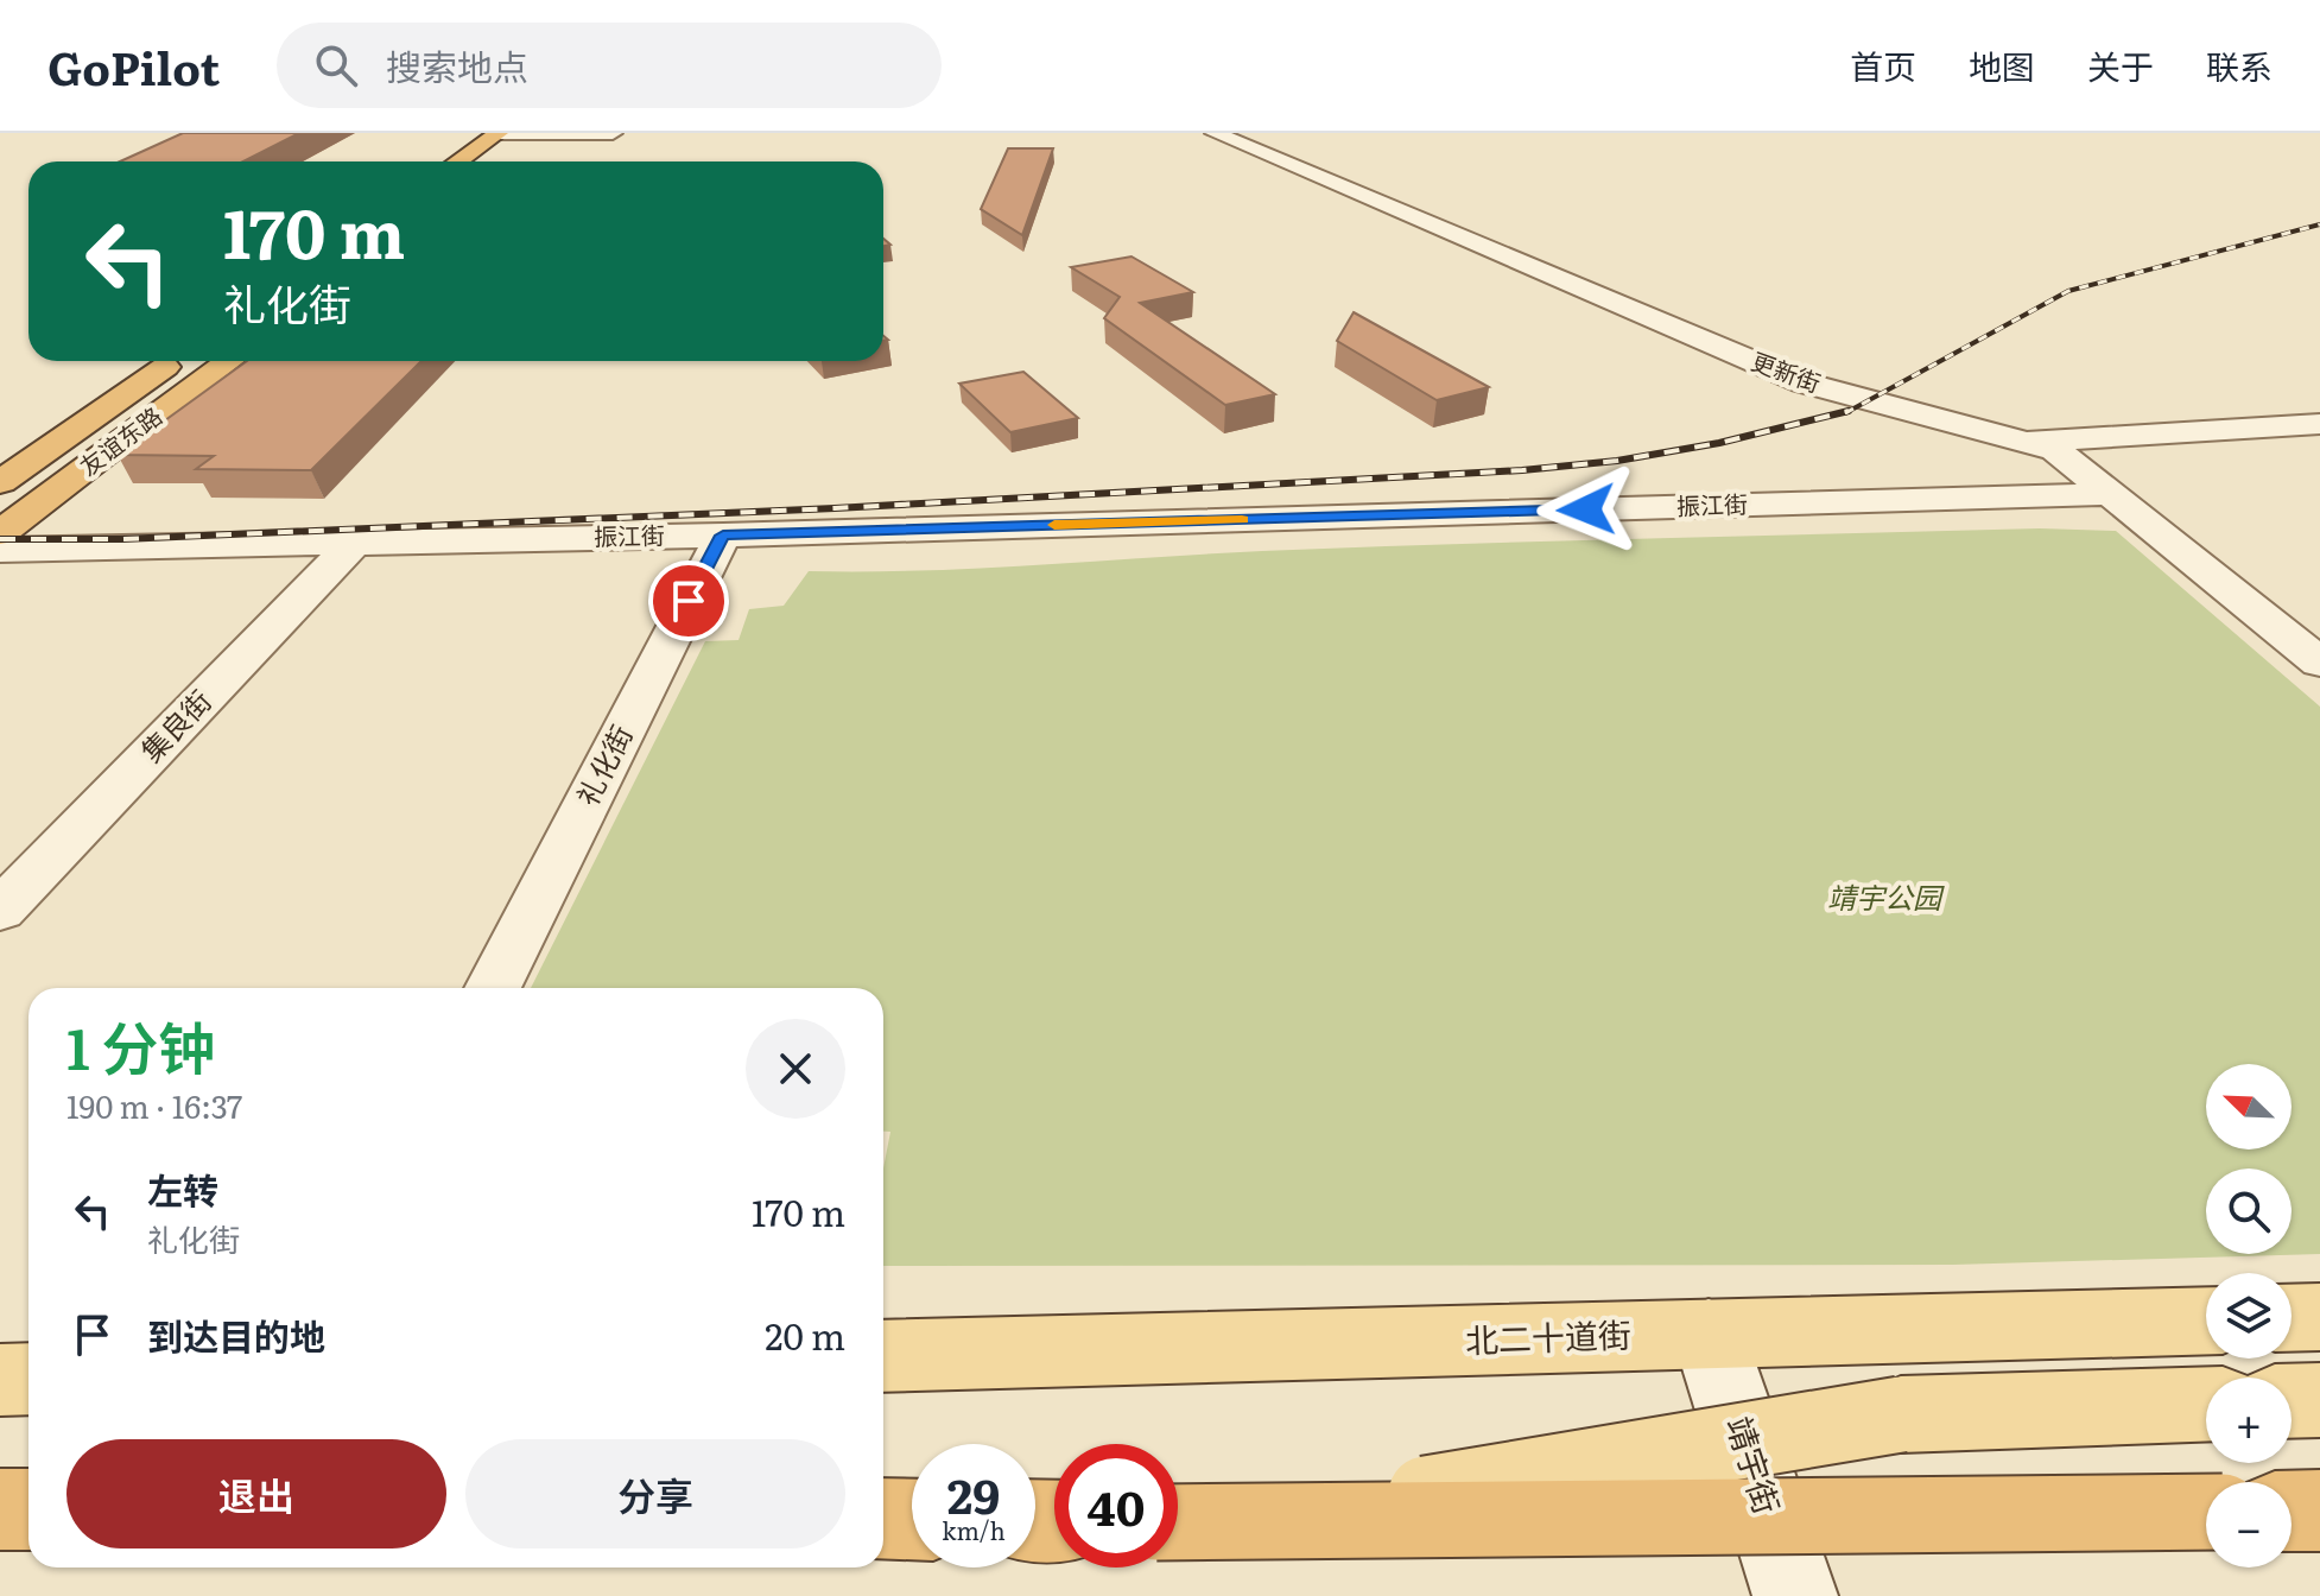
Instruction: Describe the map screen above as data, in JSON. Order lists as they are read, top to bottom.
{
  "streets": {
    "highway": ["友谊东路"],
    "main road": ["北二十道街"],
    "street": [
      "更新街",
      "振江街",
      "集良街",
      "礼化街",
      "靖宇街"
    ]
  },
  "crossings": [
    ["更新街", "振江街"],
    ["振江街", "集良街"],
    ["振江街", "礼化街"],
    ["北二十道街", "靖宇街"]
  ],
  "parks": ["靖宇公园"],
  "north": "top left",
  "page": {
    "header": "GoPilot",
    "search": "搜索地点",
    "nav": [
      "首页",
      "地图",
      "关于",
      "联系"
    ],
    "turn": ["170 m", "礼化街"],
    "heading": ["1 分钟", "190 m · 16:37"],
    "map_buttons": ["+", "−"],
    "list": [
      {
        "name": "左转",
        "note": "礼化街",
        "value": "170 m"
      },
      {
        "name": "到达目的地",
        "value": "20 m"
      }
    ],
    "buttons": ["退出", "分享"],
    "speed": "29 km/h",
    "limit": "40"
  }
}
